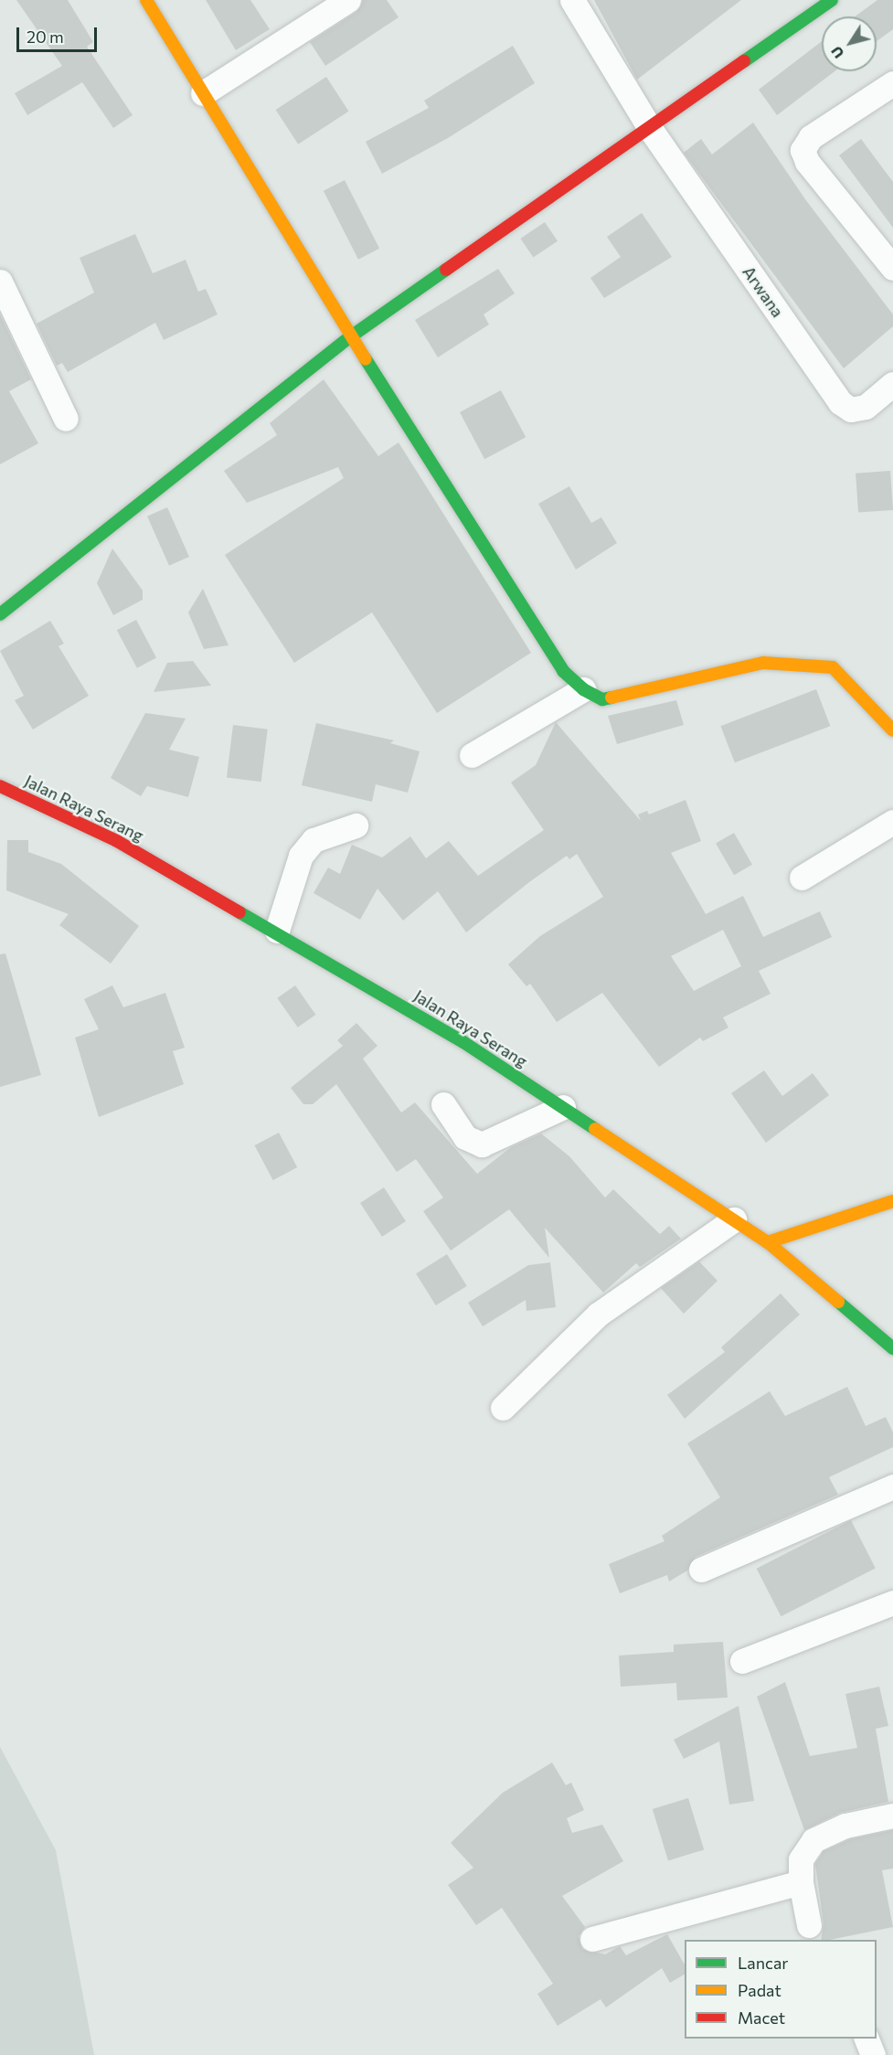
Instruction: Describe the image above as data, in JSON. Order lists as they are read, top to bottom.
{
  "streets": {
    "main road": ["Jalan Raya Serang"],
    "street": ["Arwana"]
  },
  "legend": ["Lancar", "Padat", "Macet"],
  "scale_bar": "20 m",
  "north": "bottom left"
}
